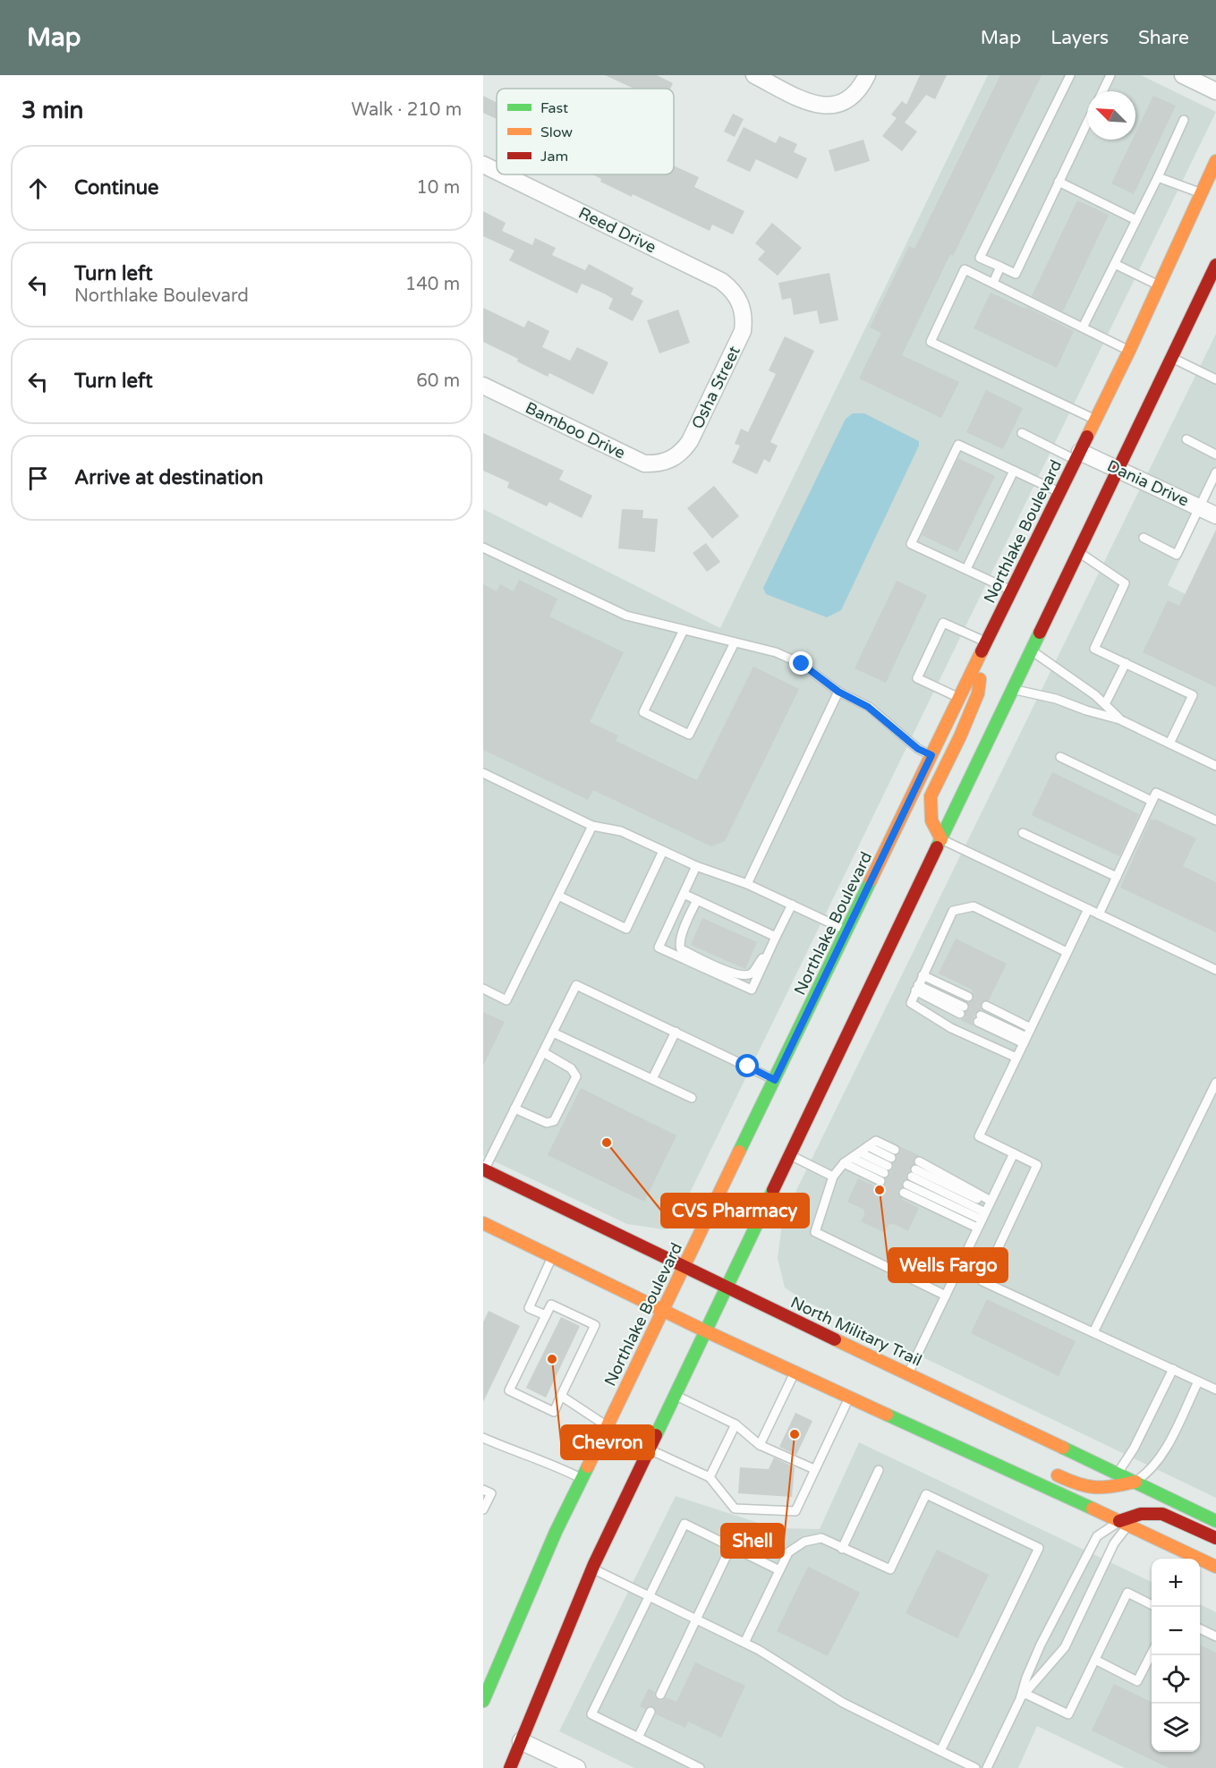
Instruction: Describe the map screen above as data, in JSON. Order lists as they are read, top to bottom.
{
  "streets": {
    "main road": ["Northlake Boulevard", "North Military Trail"],
    "street": [
      "Reed Drive",
      "Osha Street",
      "Bamboo Drive",
      "Dania Drive"
    ]
  },
  "crossings": [
    ["Reed Drive", "Osha Street"],
    ["Osha Street", "Bamboo Drive"],
    ["Dania Drive", "Northlake Boulevard"],
    ["Northlake Boulevard", "North Military Trail"]
  ],
  "places": [
    "CVS Pharmacy",
    "Wells Fargo",
    "Chevron",
    "Shell"
  ],
  "legend": ["Fast", "Slow", "Jam"],
  "north": "top left",
  "page": {
    "header": "Map",
    "nav": ["Map", "Layers", "Share"],
    "heading": ["3 min", "Walk · 210 m"],
    "list": [
      ["Continue", "10 m"],
      ["Turn left", "Northlake Boulevard", "140 m"],
      ["Turn left", "60 m"],
      "Arrive at destination"
    ],
    "map_buttons": ["+", "−"]
  }
}
